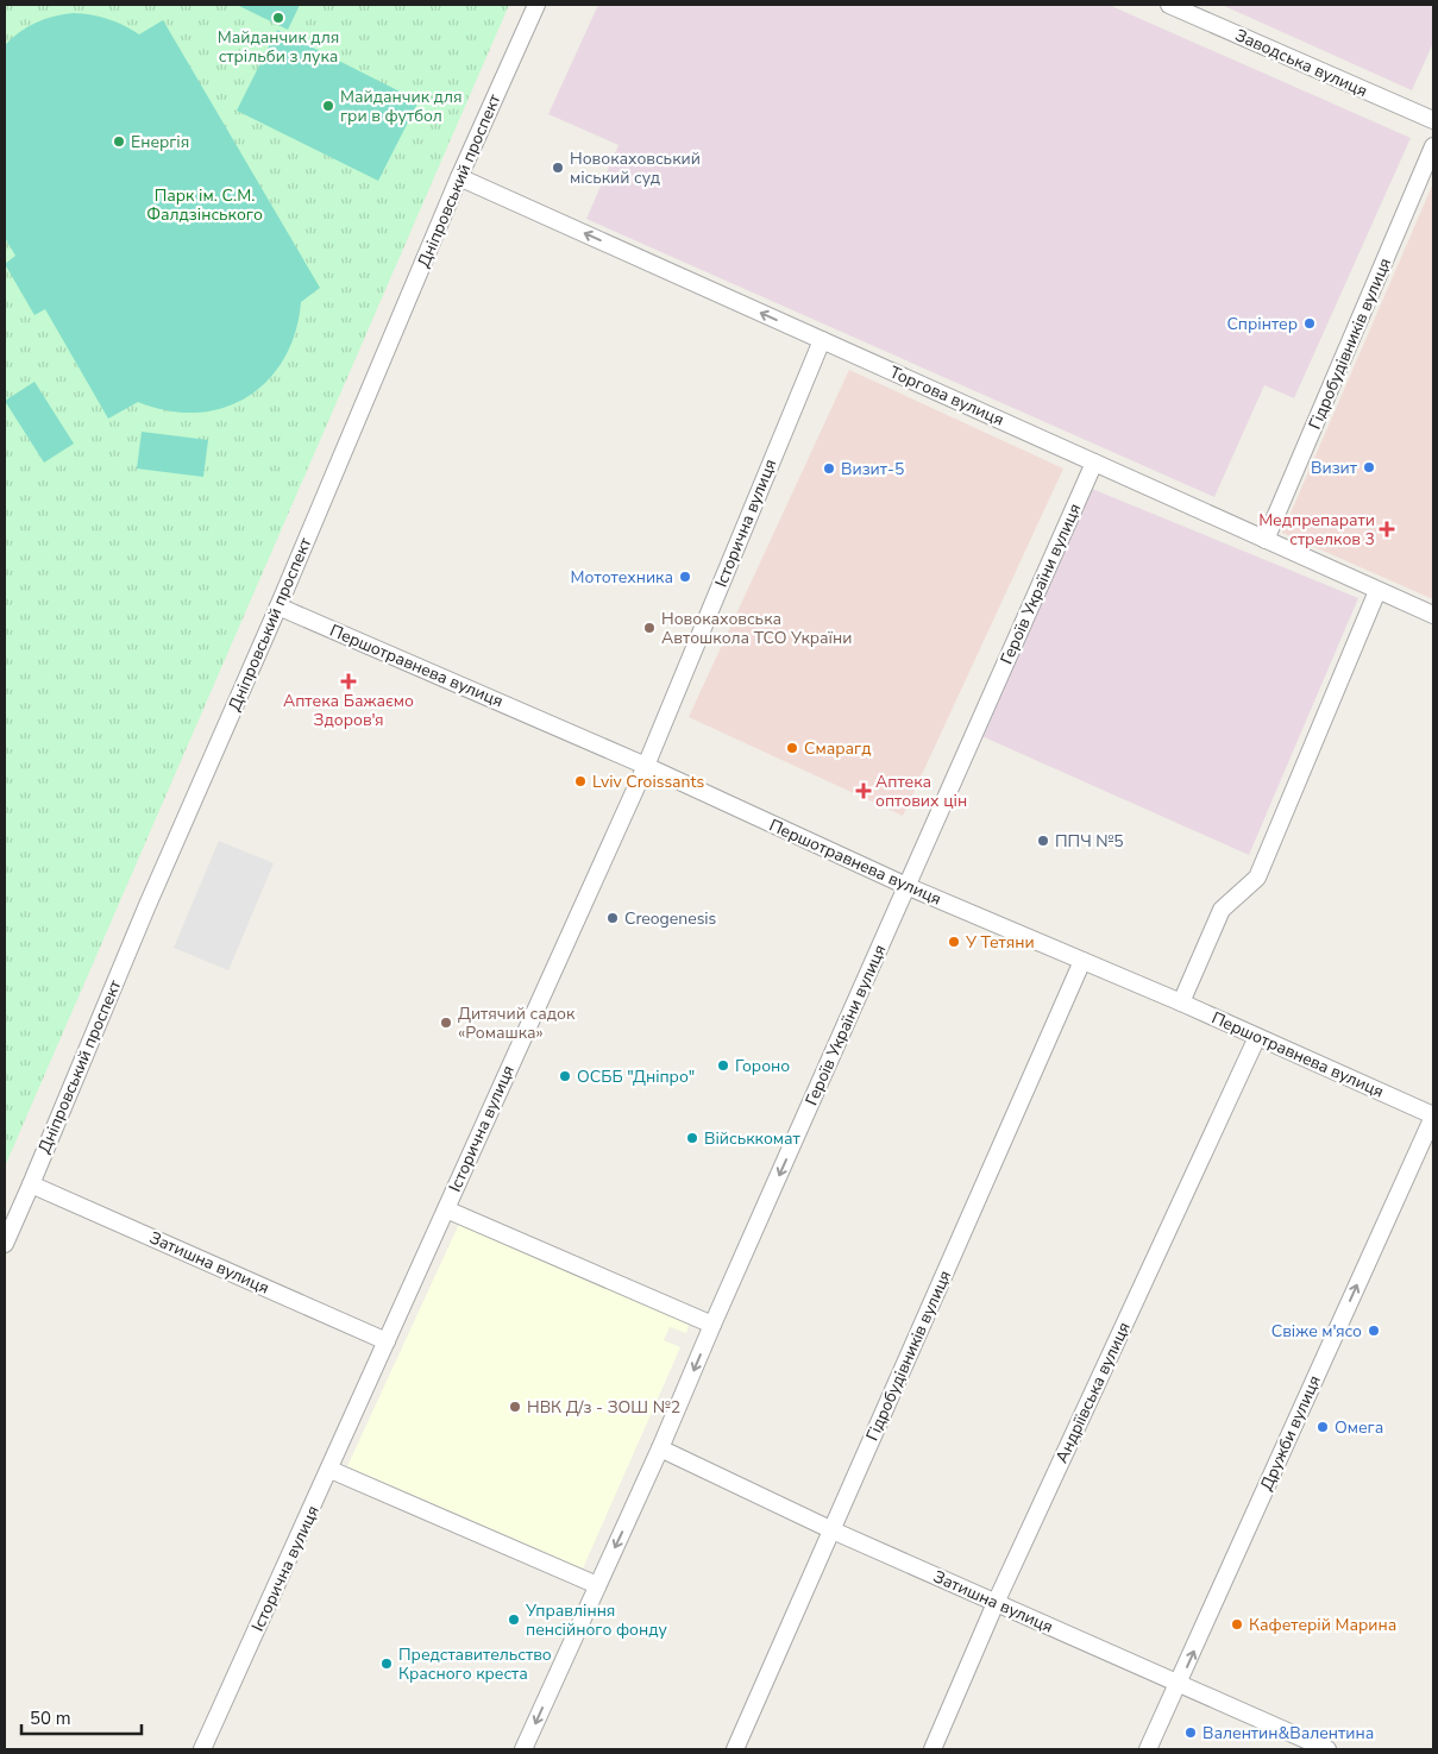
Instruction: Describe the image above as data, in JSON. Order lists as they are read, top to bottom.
{
  "streets": {
    "street": [
      "Заводська вулиця",
      "Дніпровський проспект",
      "Гідробудівників вулиця",
      "Торгова вулиця",
      "Історична вулиця",
      "Героїв України вулиця",
      "Першотравнева вулиця",
      "Затишна вулиця",
      "Андріївська вулиця",
      "Дружби вулиця"
    ]
  },
  "crossings": [
    ["Дніпровський проспект", "Торгова вулиця"],
    ["Дніпровський проспект", "Першотравнева вулиця"],
    ["Дніпровський проспект", "Затишна вулиця"],
    ["Гідробудівників вулиця", "Торгова вулиця"],
    ["Гідробудівників вулиця", "Першотравнева вулиця"],
    ["Гідробудівників вулиця", "Затишна вулиця"],
    ["Торгова вулиця", "Історична вулиця"],
    ["Торгова вулиця", "Героїв України вулиця"],
    ["Історична вулиця", "Першотравнева вулиця"],
    ["Історична вулиця", "Затишна вулиця"],
    ["Героїв України вулиця", "Першотравнева вулиця"],
    ["Героїв України вулиця", "Затишна вулиця"],
    ["Першотравнева вулиця", "Андріївська вулиця"],
    ["Першотравнева вулиця", "Дружби вулиця"],
    ["Затишна вулиця", "Андріївська вулиця"],
    ["Затишна вулиця", "Дружби вулиця"]
  ],
  "one_way": ["Торгова вулиця", "Героїв України вулиця", "Дружби вулиця"],
  "parks": ["Парк ім. С.М. Фалдзінського"],
  "places": {
    "other": [
      "Майданчик для стрільби з лука",
      "Майданчик для гри в футбол",
      "Енергія",
      "Новокаховський міський суд",
      "Спрінтер",
      "Визит",
      "Визит-5",
      "Мототехника",
      "Новокаховська Автошкола ТСО України",
      "Смарагд",
      "Lviv Croissants",
      "ППЧ №5",
      "Creogenesis",
      "У Тетяни",
      "Дитячий садок «Ромашка»",
      "Гороно",
      "ОСББ \"Днiпро\"",
      "Військкомат",
      "Свіже м'ясо",
      "НВК Д/з - ЗОШ №2",
      "Омега",
      "Управління пенсійного фонду",
      "Кафетерій Марина",
      "Представительство Красного креста",
      "Валентин&Валентина"
    ],
    "health": ["Медпрепарати стрелков 3", "Аптека Бажаємо Здоров'я", "Аптека оптових цін"]
  },
  "scale_bar": "50 m"
}
